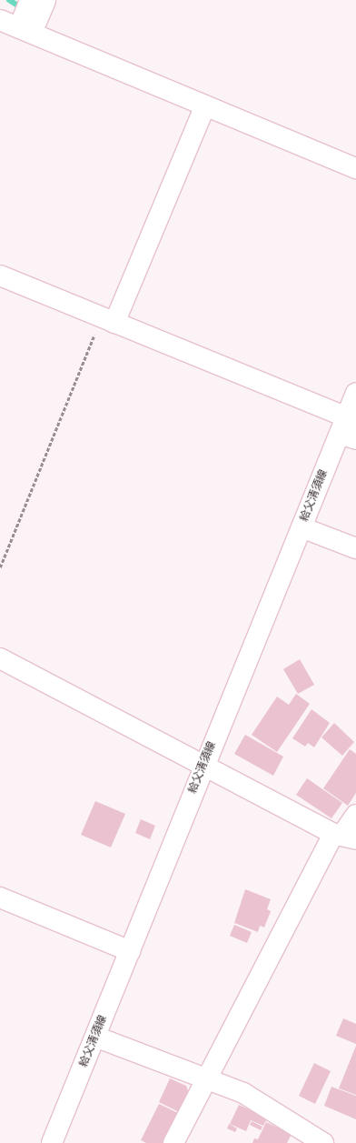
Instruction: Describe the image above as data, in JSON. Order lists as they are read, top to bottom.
{
  "streets": {
    "street": ["給父清須線"]
  }
}
